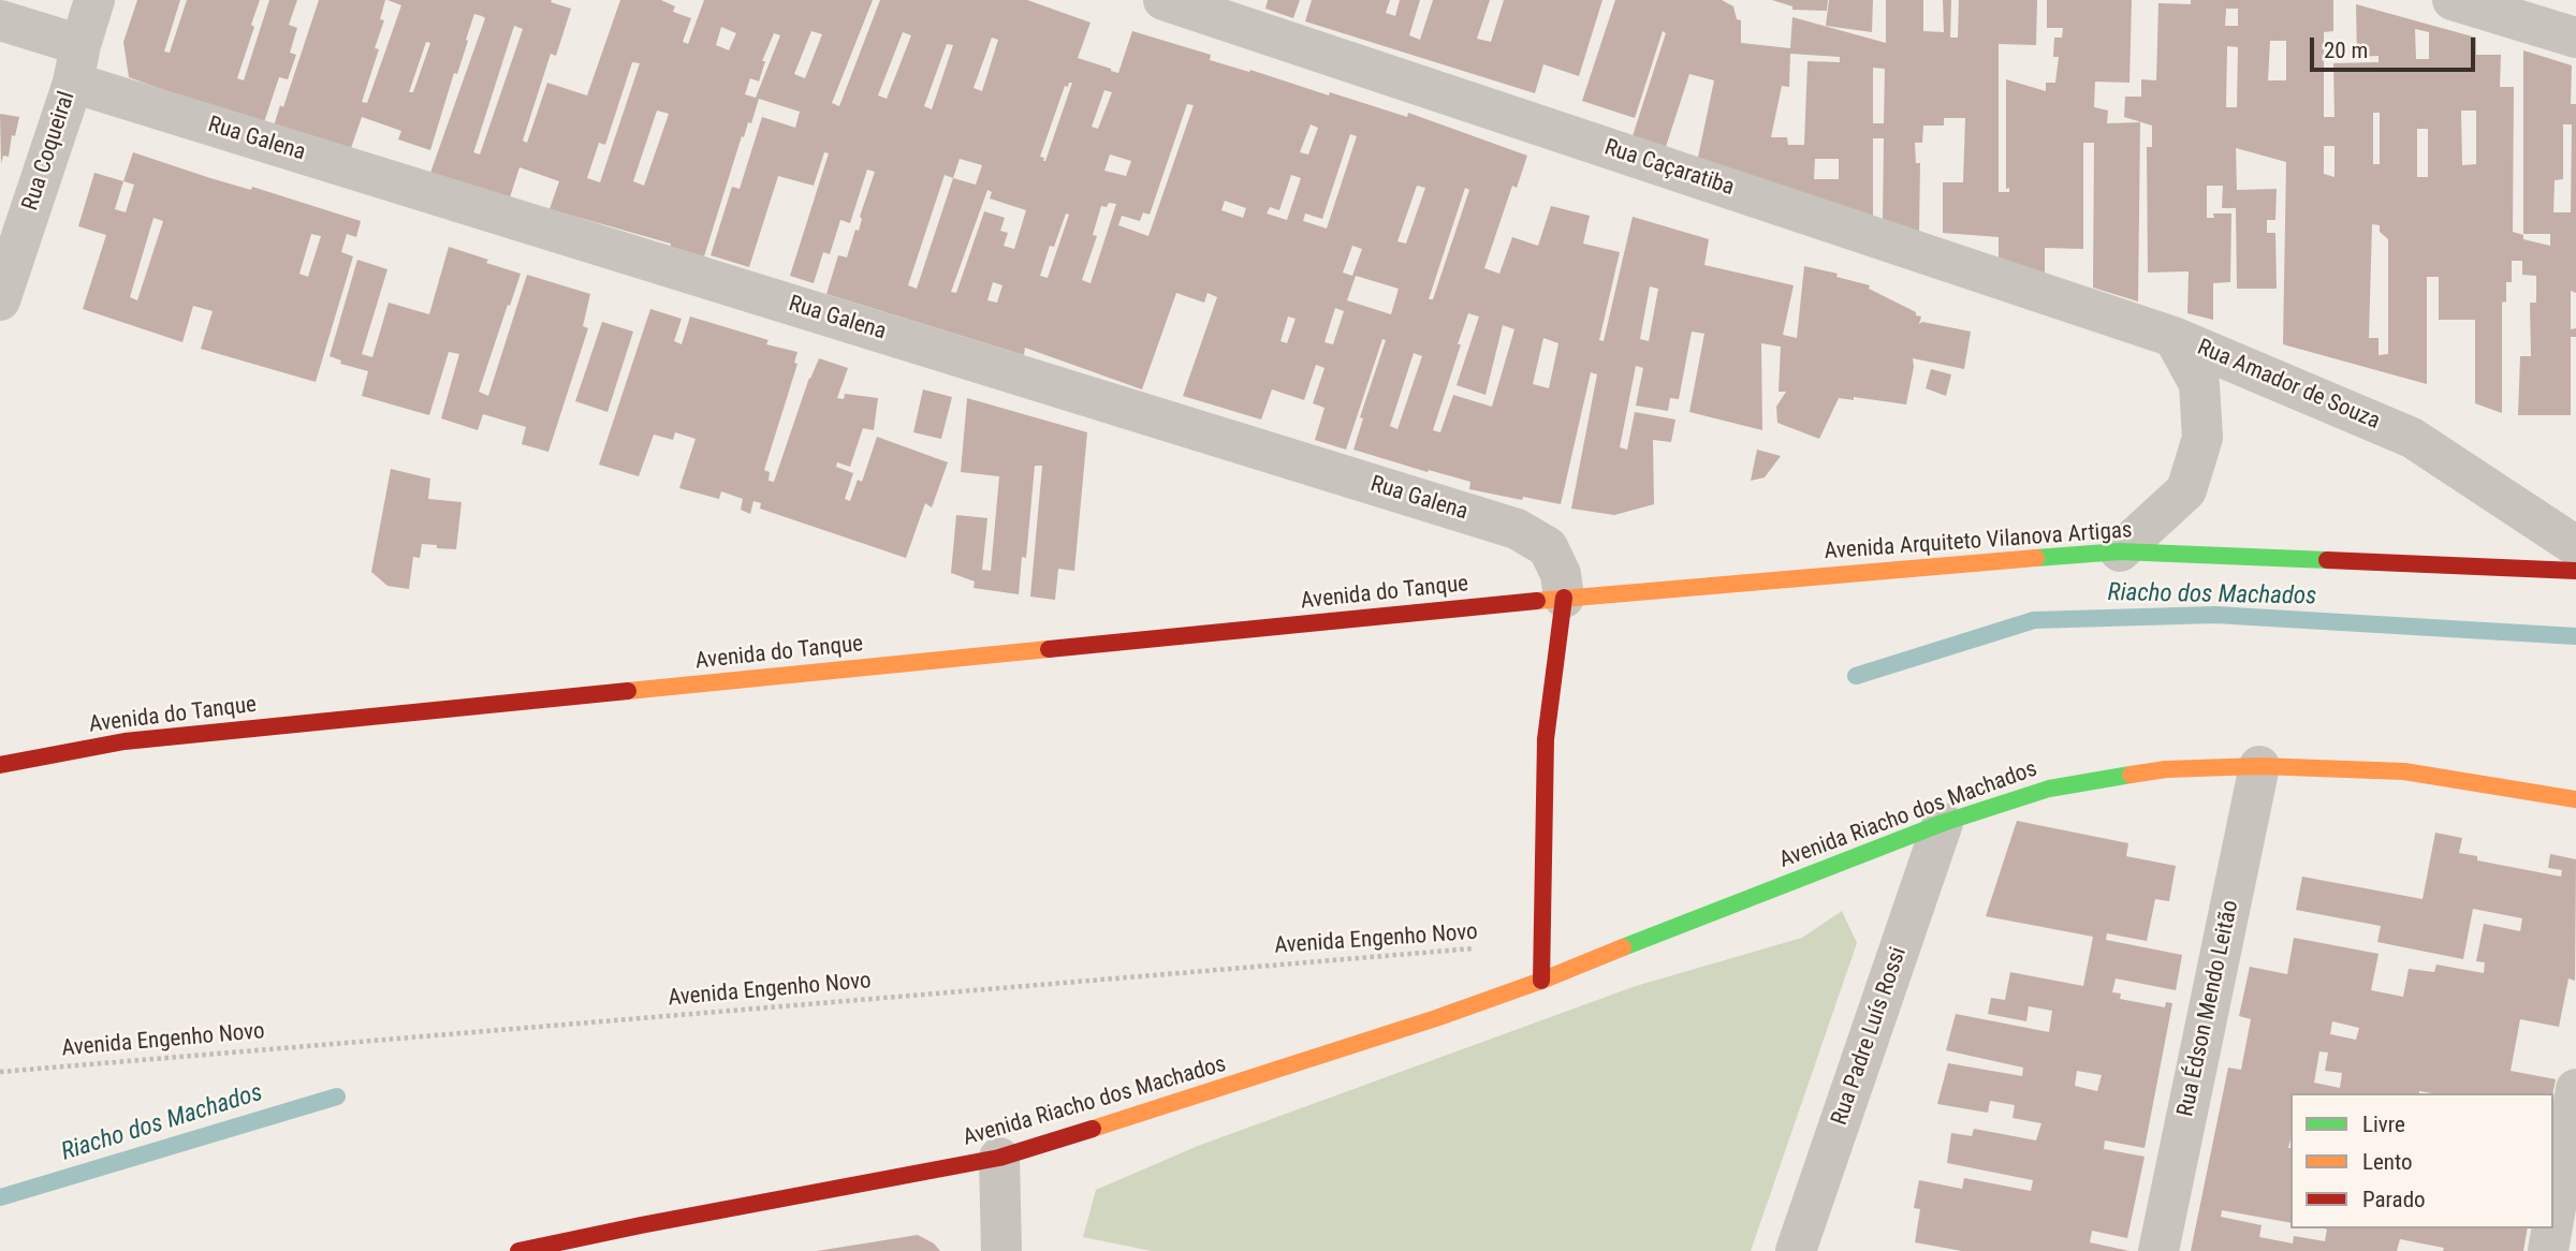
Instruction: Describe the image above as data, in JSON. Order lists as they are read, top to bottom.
{
  "streets": {
    "main road": ["Avenida Arquiteto Vilanova Artigas", "Avenida do Tanque", "Avenida Riacho dos Machados"],
    "street": [
      "Rua Galena",
      "Rua Coqueiral",
      "Rua Caçaratiba",
      "Rua Amador de Souza",
      "Rua Édson Mendo Leitão",
      "Rua Padre Luís Rossi"
    ],
    "path": ["Avenida Engenho Novo"]
  },
  "crossings": [
    ["Rua Galena", "Rua Coqueiral"],
    ["Rua Galena", "Avenida Arquiteto Vilanova Artigas"],
    ["Rua Galena", "Avenida do Tanque"],
    ["Rua Caçaratiba", "Rua Amador de Souza"],
    ["Rua Amador de Souza", "Avenida Arquiteto Vilanova Artigas"],
    ["Avenida Arquiteto Vilanova Artigas", "Avenida do Tanque"],
    ["Avenida Riacho dos Machados", "Rua Édson Mendo Leitão"],
    ["Avenida Riacho dos Machados", "Rua Padre Luís Rossi"]
  ],
  "water": ["Riacho dos Machados"],
  "legend": ["Livre", "Lento", "Parado"],
  "scale_bar": "20 m"
}
